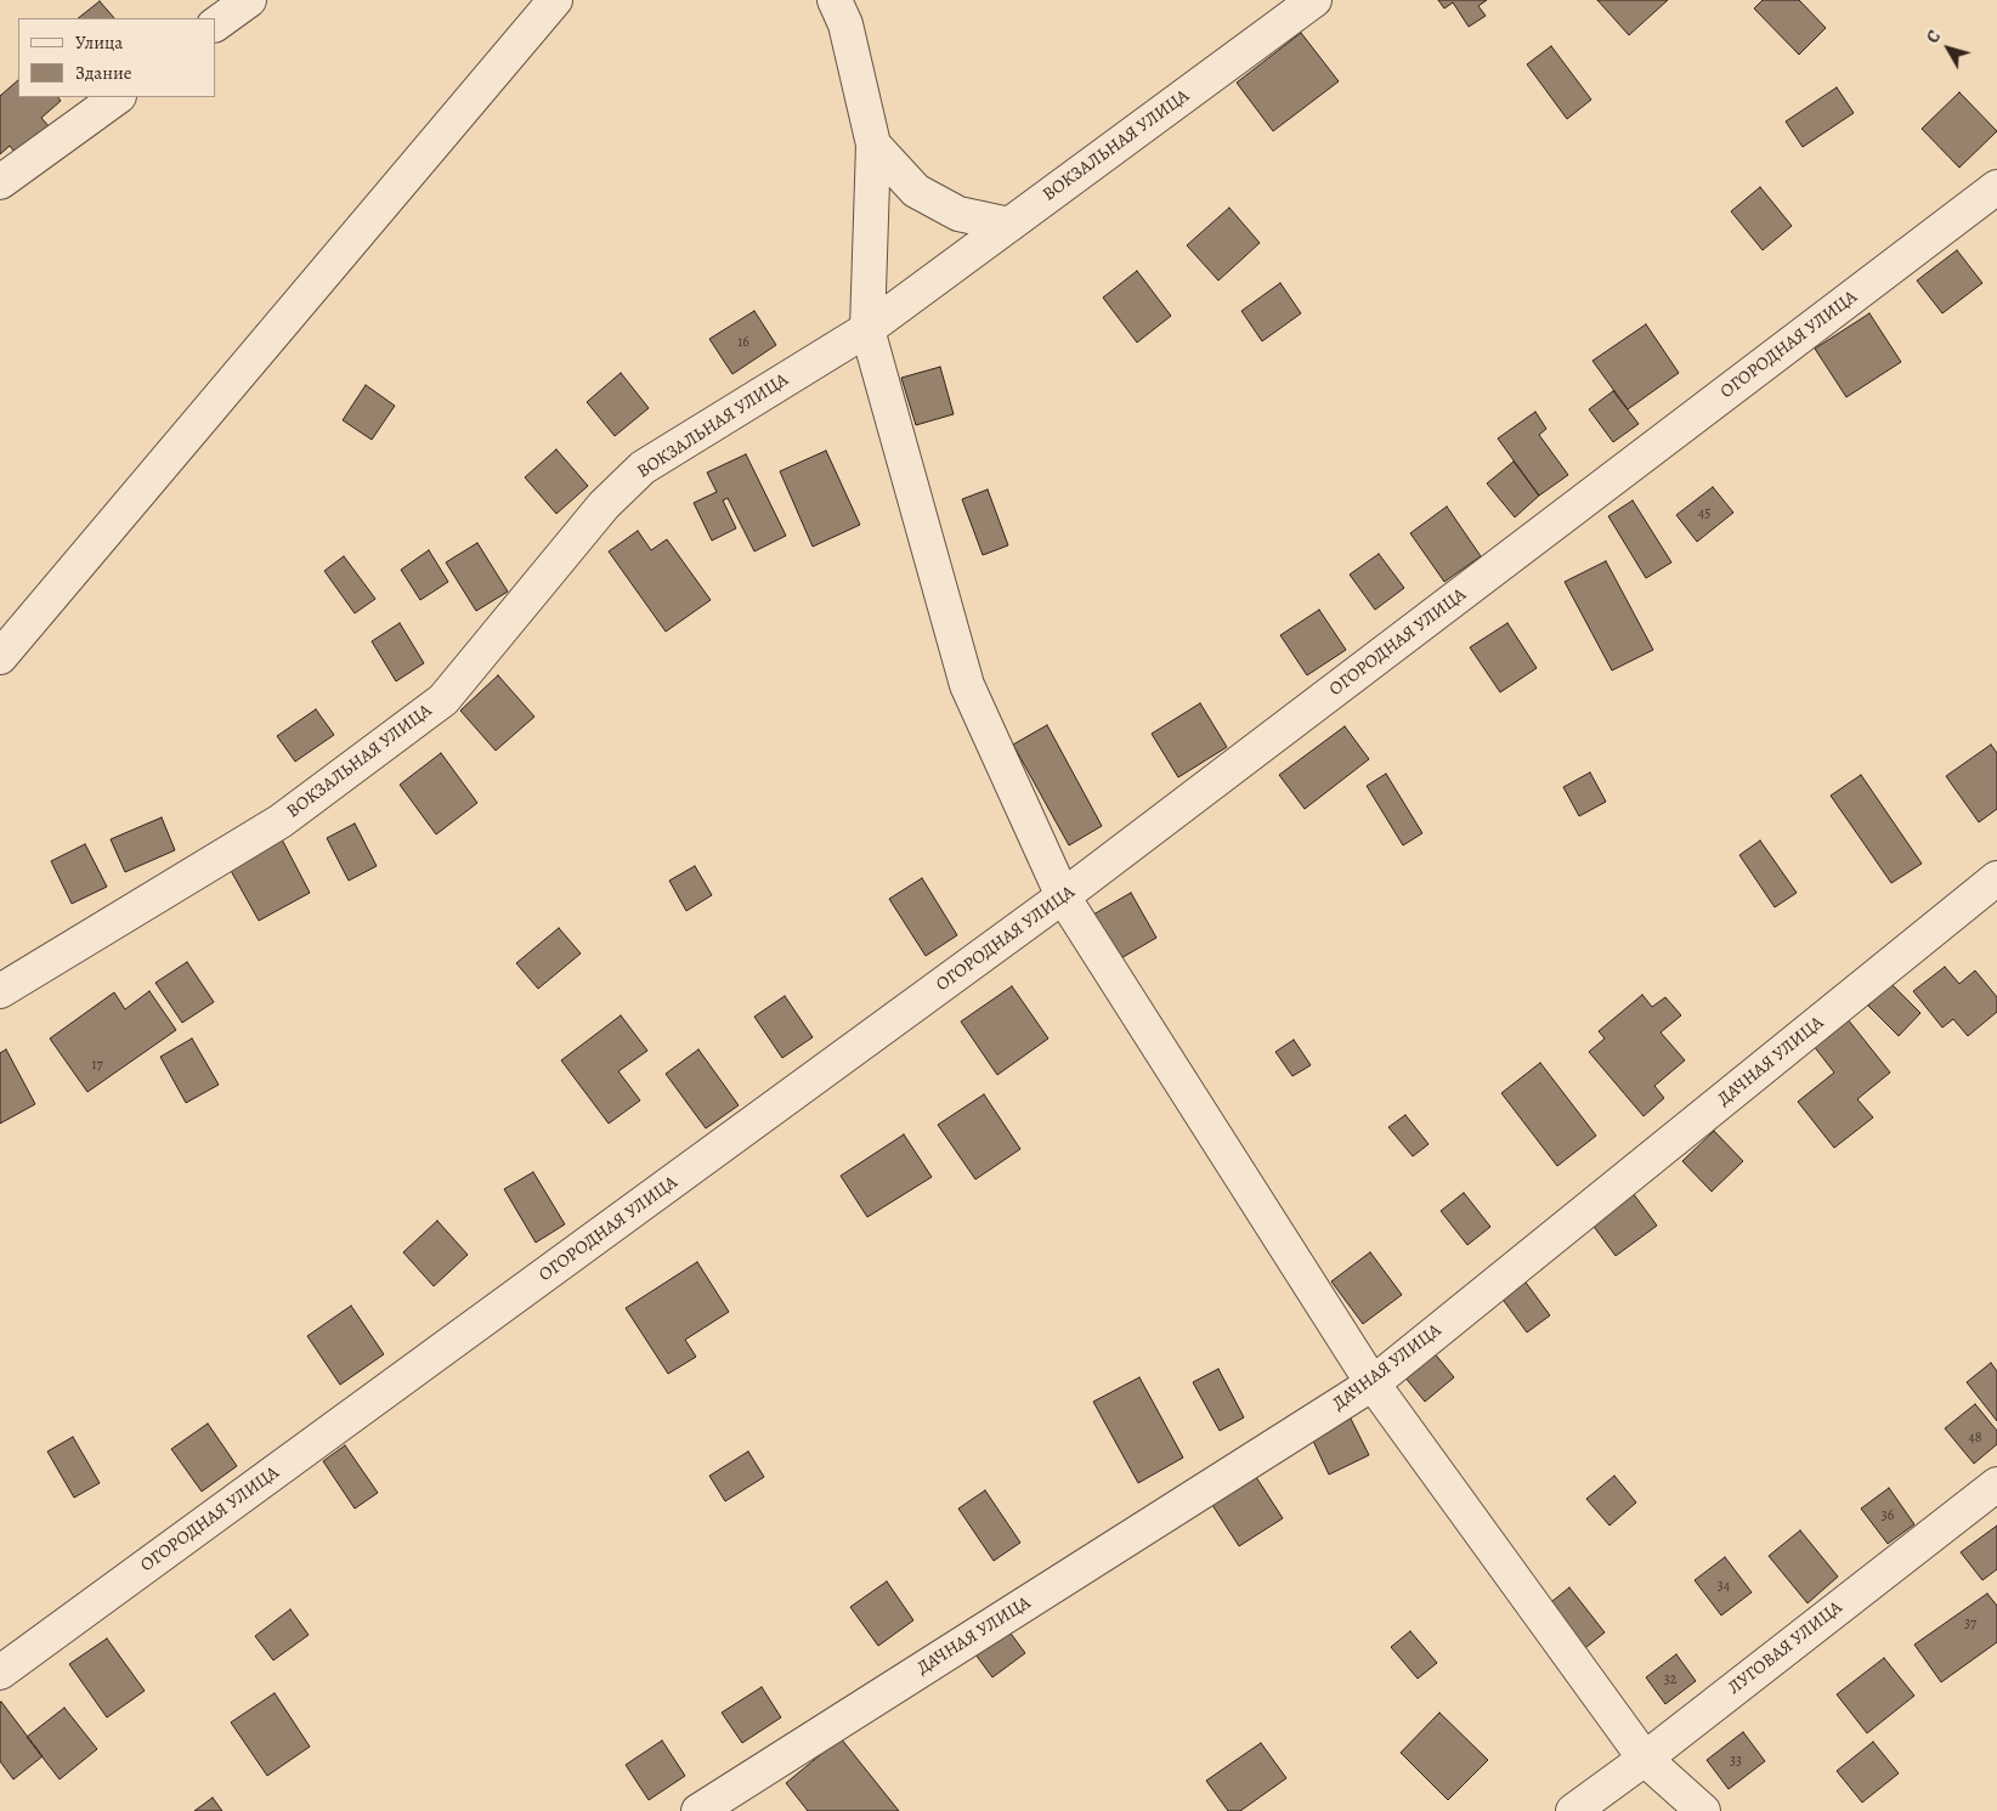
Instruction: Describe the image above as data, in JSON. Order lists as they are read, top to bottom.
{
  "streets": {
    "street": [
      "ВОКЗАЛЬНАЯ УЛИЦА",
      "ОГОРОДНАЯ УЛИЦА",
      "ДАЧНАЯ УЛИЦА",
      "ЛУГОВАЯ УЛИЦА"
    ]
  },
  "house_numbers": [
    "16",
    "45",
    "17",
    "48",
    "36",
    "34",
    "37",
    "32",
    "33"
  ],
  "legend": ["Улица", "Здание"],
  "north": "top left"
}
